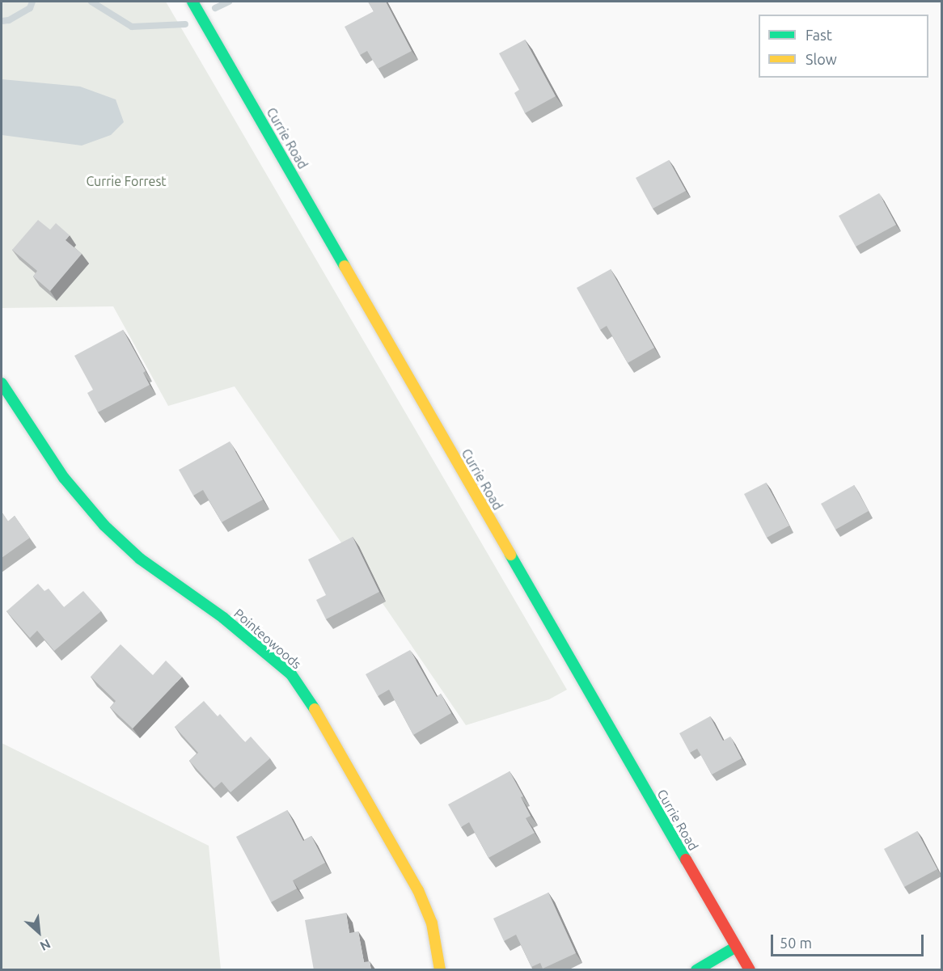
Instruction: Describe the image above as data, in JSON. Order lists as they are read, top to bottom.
{
  "streets": {
    "street": ["Currie Road", "Pointeowoods"]
  },
  "parks": ["Currie Forrest"],
  "legend": ["Fast", "Slow"],
  "scale_bar": "50 m",
  "north": "bottom right"
}
